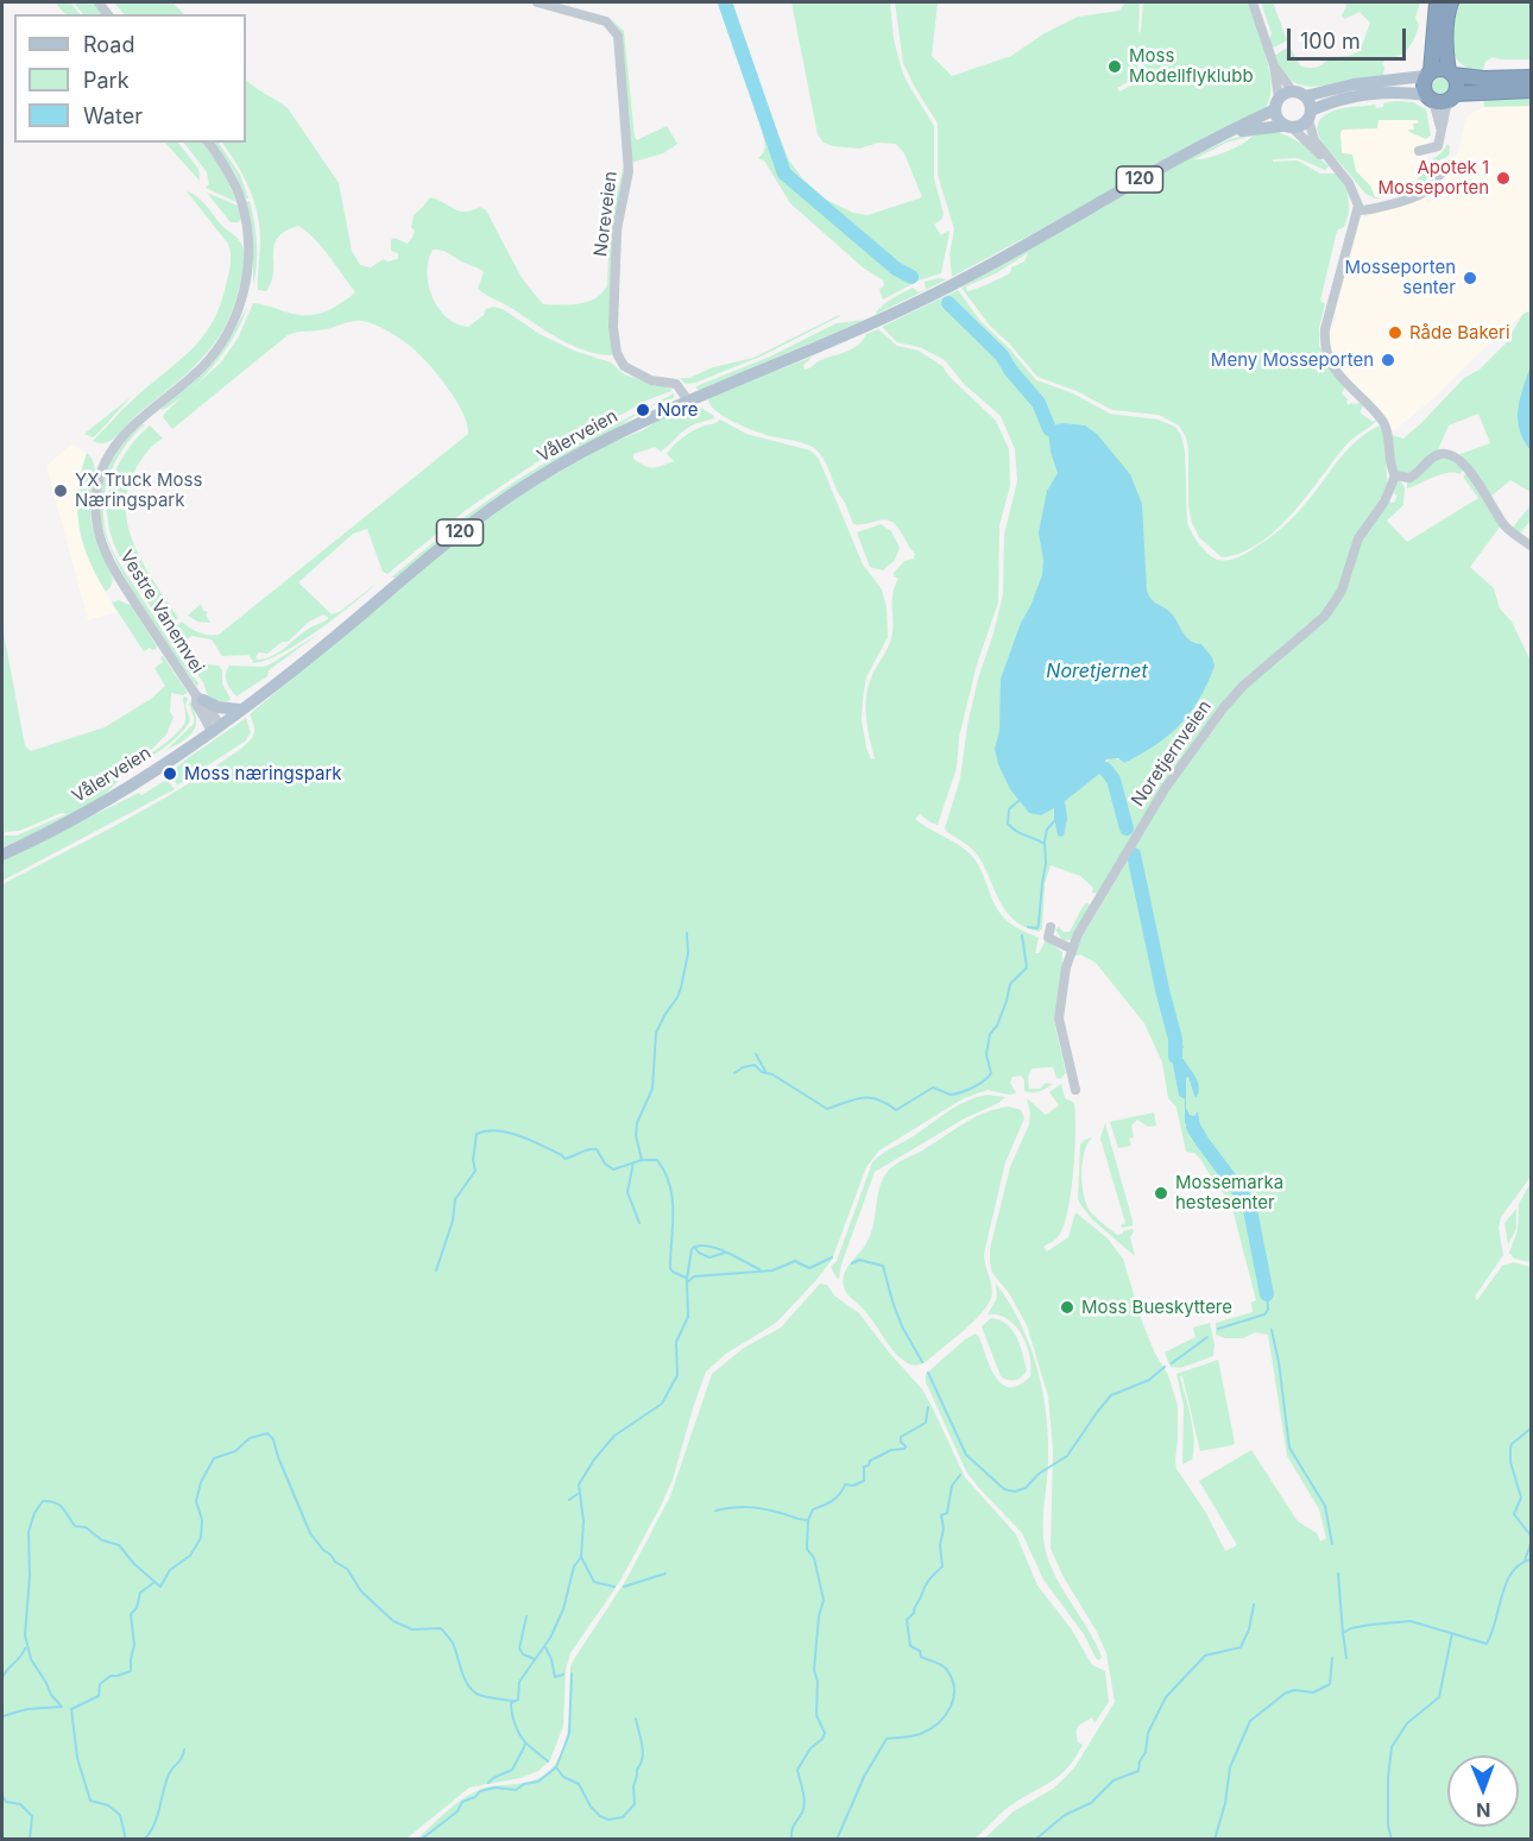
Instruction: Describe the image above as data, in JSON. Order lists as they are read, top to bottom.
{
  "streets": {
    "main road": ["120", "Vålerveien"],
    "street": ["Noreveien", "Vestre Vanemvei", "Noretjernveien"]
  },
  "crossings": [
    ["120", "Vålerveien"],
    ["Noreveien", "Vålerveien"],
    ["Vålerveien", "Vestre Vanemvei"]
  ],
  "water": ["Noretjernet"],
  "places": [
    "Moss Modellflyklubb",
    "Apotek 1 Mosseporten",
    "Mosseporten senter",
    "Råde Bakeri",
    "Meny Mosseporten",
    "Nore",
    "YX Truck Moss Næringspark",
    "Moss næringspark",
    "Mossemarka hestesenter",
    "Moss Bueskyttere"
  ],
  "legend": ["Road", "Park", "Water"],
  "scale_bar": "100 m",
  "north": "bottom"
}
